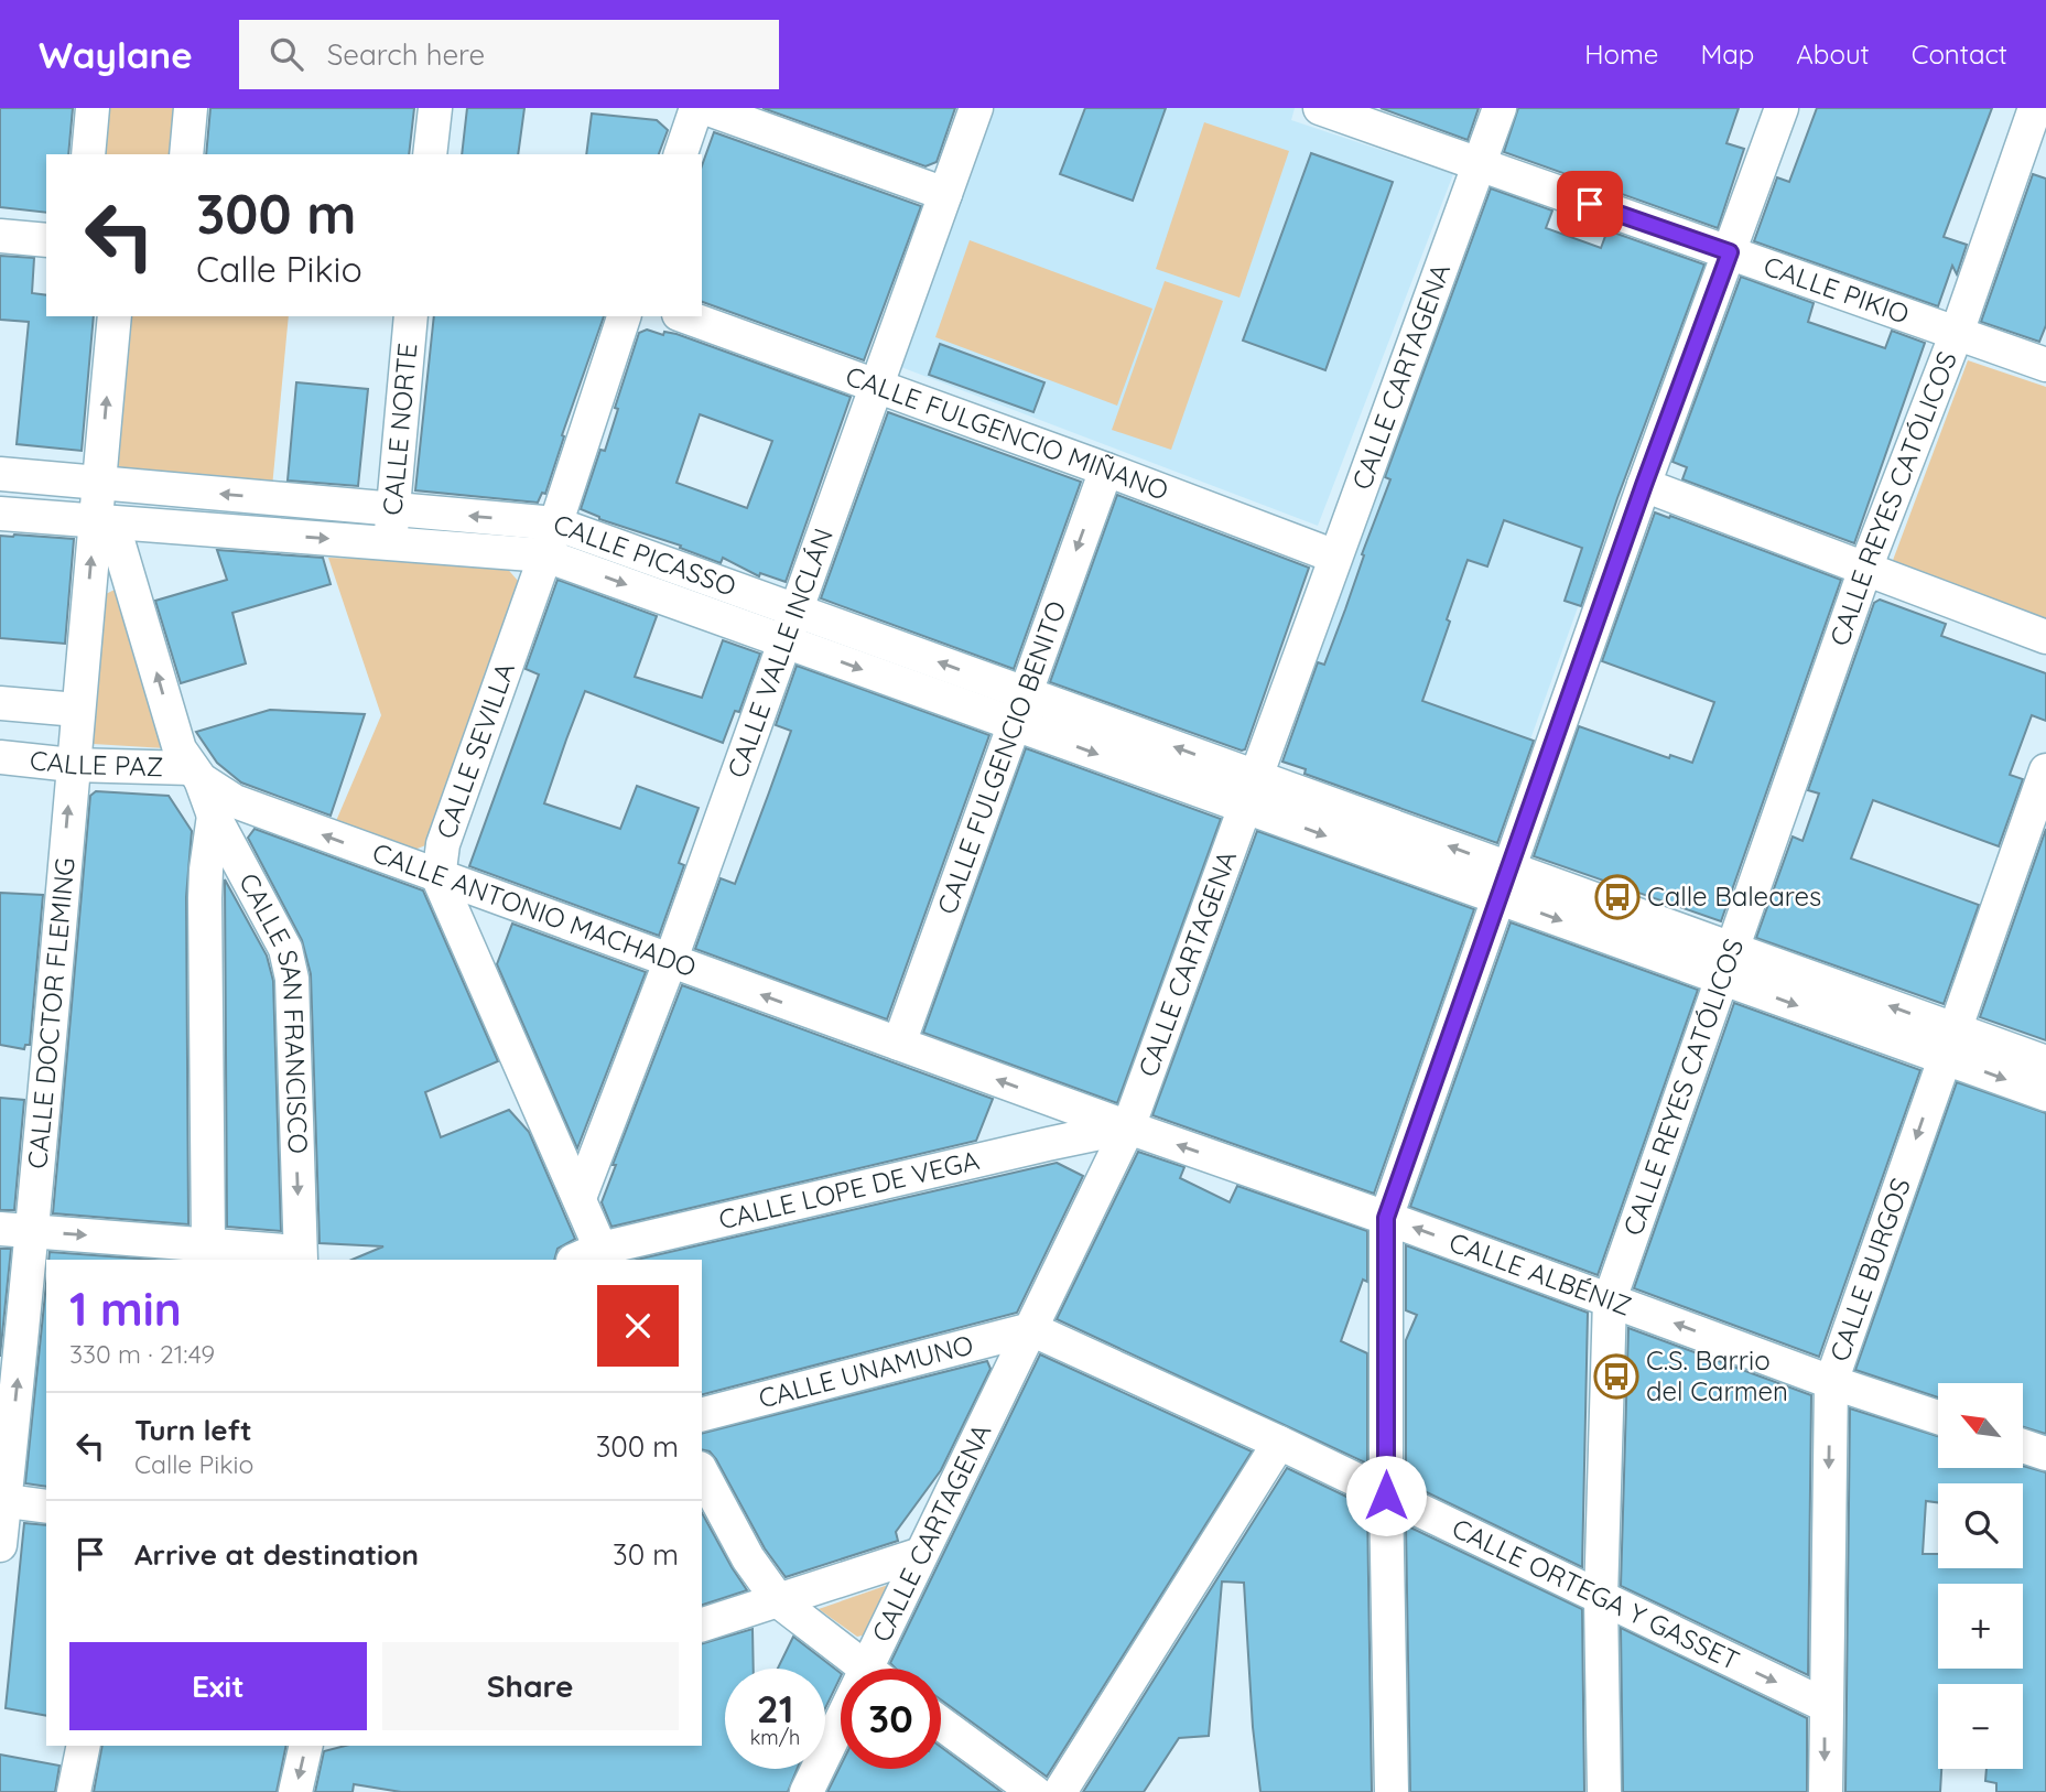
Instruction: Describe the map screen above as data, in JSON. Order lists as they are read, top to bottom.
{
  "streets": {
    "street": [
      "CALLE PIKIO",
      "CALLE CARTAGENA",
      "CALLE NORTE",
      "CALLE FULGENCIO MIÑANO",
      "CALLE REYES CATÓLICOS",
      "CALLE PICASSO",
      "CALLE VALLE INCLÁN",
      "CALLE SEVILLA",
      "CALLE FULGENCIO BENITO",
      "CALLE PAZ",
      "CALLE ANTONIO MACHADO",
      "CALLE DOCTOR FLEMING",
      "CALLE SAN FRANCISCO",
      "CALLE LOPE DE VEGA",
      "CALLE BURGOS",
      "CALLE ALBÉNIZ",
      "CALLE UNAMUNO",
      "CALLE ORTEGA Y GASSET"
    ]
  },
  "crossings": [
    ["CALLE PIKIO", "CALLE CARTAGENA"],
    ["CALLE PIKIO", "CALLE REYES CATÓLICOS"],
    ["CALLE CARTAGENA", "CALLE FULGENCIO MIÑANO"],
    ["CALLE CARTAGENA", "CALLE PICASSO"],
    ["CALLE CARTAGENA", "CALLE ANTONIO MACHADO"],
    ["CALLE CARTAGENA", "CALLE LOPE DE VEGA"],
    ["CALLE CARTAGENA", "CALLE ALBÉNIZ"],
    ["CALLE CARTAGENA", "CALLE UNAMUNO"],
    ["CALLE CARTAGENA", "CALLE ORTEGA Y GASSET"],
    ["CALLE NORTE", "CALLE PICASSO"],
    ["CALLE FULGENCIO MIÑANO", "CALLE VALLE INCLÁN"],
    ["CALLE FULGENCIO MIÑANO", "CALLE FULGENCIO BENITO"],
    ["CALLE REYES CATÓLICOS", "CALLE ALBÉNIZ"],
    ["CALLE REYES CATÓLICOS", "CALLE ORTEGA Y GASSET"],
    ["CALLE PICASSO", "CALLE VALLE INCLÁN"],
    ["CALLE PICASSO", "CALLE SEVILLA"],
    ["CALLE PICASSO", "CALLE FULGENCIO BENITO"],
    ["CALLE PICASSO", "CALLE DOCTOR FLEMING"],
    ["CALLE VALLE INCLÁN", "CALLE ANTONIO MACHADO"],
    ["CALLE SEVILLA", "CALLE ANTONIO MACHADO"],
    ["CALLE FULGENCIO BENITO", "CALLE ANTONIO MACHADO"],
    ["CALLE PAZ", "CALLE ANTONIO MACHADO"],
    ["CALLE PAZ", "CALLE DOCTOR FLEMING"],
    ["CALLE PAZ", "CALLE SAN FRANCISCO"],
    ["CALLE ANTONIO MACHADO", "CALLE SAN FRANCISCO"],
    ["CALLE ANTONIO MACHADO", "CALLE LOPE DE VEGA"],
    ["CALLE ANTONIO MACHADO", "CALLE ALBÉNIZ"],
    ["CALLE LOPE DE VEGA", "CALLE ALBÉNIZ"],
    ["CALLE BURGOS", "CALLE ALBÉNIZ"],
    ["CALLE BURGOS", "CALLE ORTEGA Y GASSET"],
    ["CALLE UNAMUNO", "CALLE ORTEGA Y GASSET"]
  ],
  "one_way": [
    "CALLE FULGENCIO BENITO",
    "CALLE ANTONIO MACHADO",
    "CALLE BURGOS",
    "CALLE ALBÉNIZ"
  ],
  "places": {
    "bus stop": ["Calle Baleares", "C.S. Barrio del Carmen"]
  },
  "north": "top left",
  "page": {
    "header": "Waylane",
    "search": "Search here",
    "nav": [
      "Home",
      "Map",
      "About",
      "Contact"
    ],
    "turn": ["300 m", "Calle Pikio"],
    "heading": ["1 min", "330 m · 21:49"],
    "map_buttons": ["+", "−"],
    "list": [
      {
        "name": "Turn left",
        "note": "Calle Pikio",
        "value": "300 m"
      },
      {
        "name": "Arrive at destination",
        "value": "30 m"
      }
    ],
    "buttons": ["Exit", "Share"],
    "speed": "21 km/h",
    "limit": "30"
  }
}
